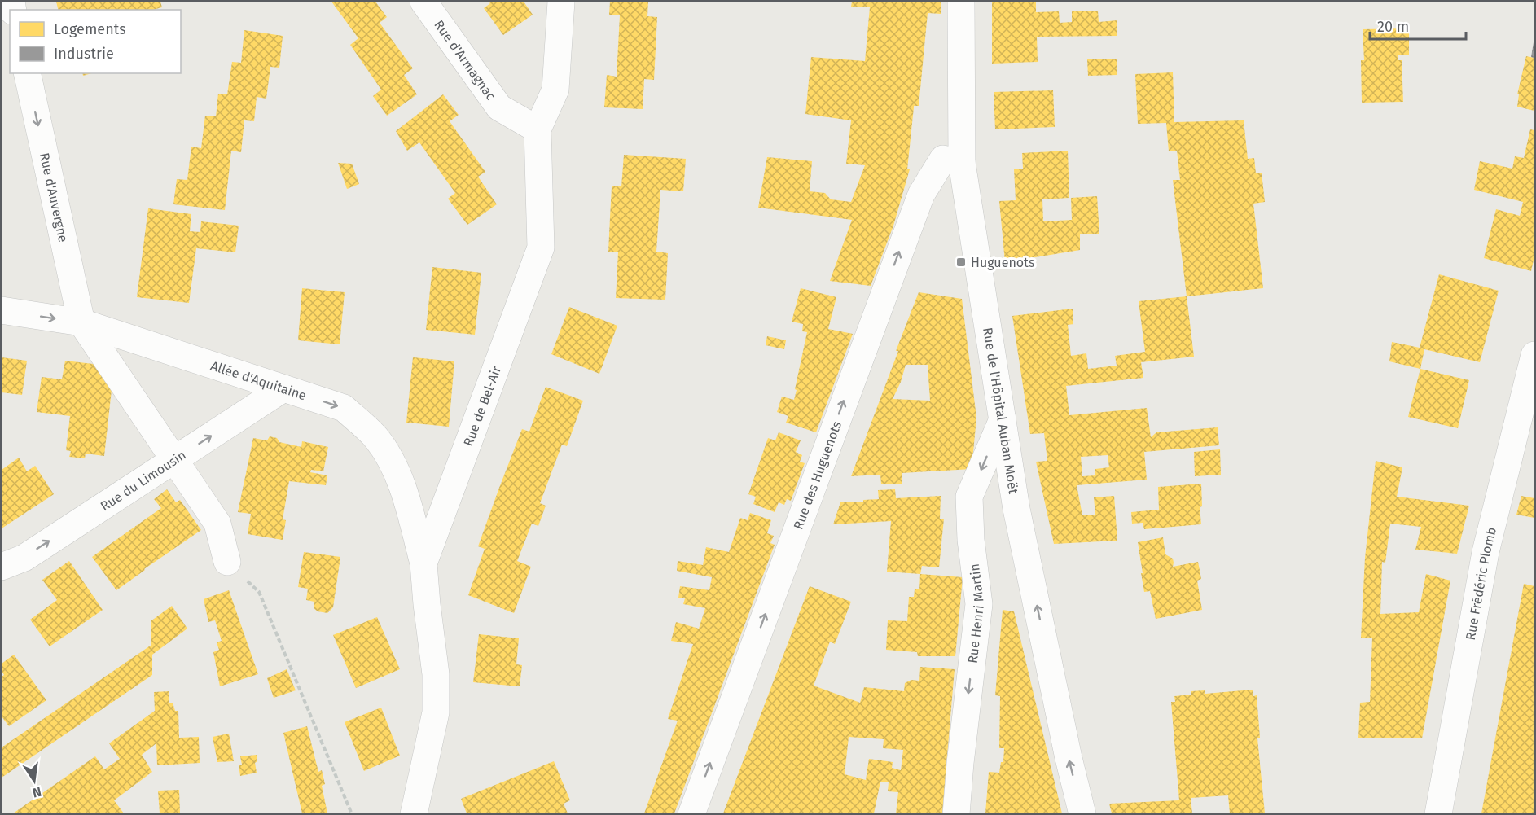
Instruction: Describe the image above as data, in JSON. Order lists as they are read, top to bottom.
{
  "streets": {
    "street": [
      "Rue d'Armagnac",
      "Rue d'Auvergne",
      "Allée d'Aquitaine",
      "Rue de Bel-Air",
      "Rue de l'Hôpital Auban Moët",
      "Rue des Huguenots",
      "Rue du Limousin",
      "Rue Frédéric Plomb",
      "Rue Henri Martin"
    ]
  },
  "crossings": [
    ["Rue d'Armagnac", "Rue de Bel-Air"],
    ["Rue d'Auvergne", "Allée d'Aquitaine"],
    ["Allée d'Aquitaine", "Rue de Bel-Air"],
    ["Allée d'Aquitaine", "Rue du Limousin"],
    ["Rue de l'Hôpital Auban Moët", "Rue des Huguenots"],
    ["Rue de l'Hôpital Auban Moët", "Rue Henri Martin"]
  ],
  "one_way": [
    "Rue d'Auvergne",
    "Allée d'Aquitaine",
    "Rue de l'Hôpital Auban Moët",
    "Rue des Huguenots",
    "Rue du Limousin",
    "Rue Henri Martin"
  ],
  "places": {
    "transit": ["Huguenots"]
  },
  "legend": ["Logements", "Industrie"],
  "scale_bar": "20 m",
  "north": "bottom"
}
